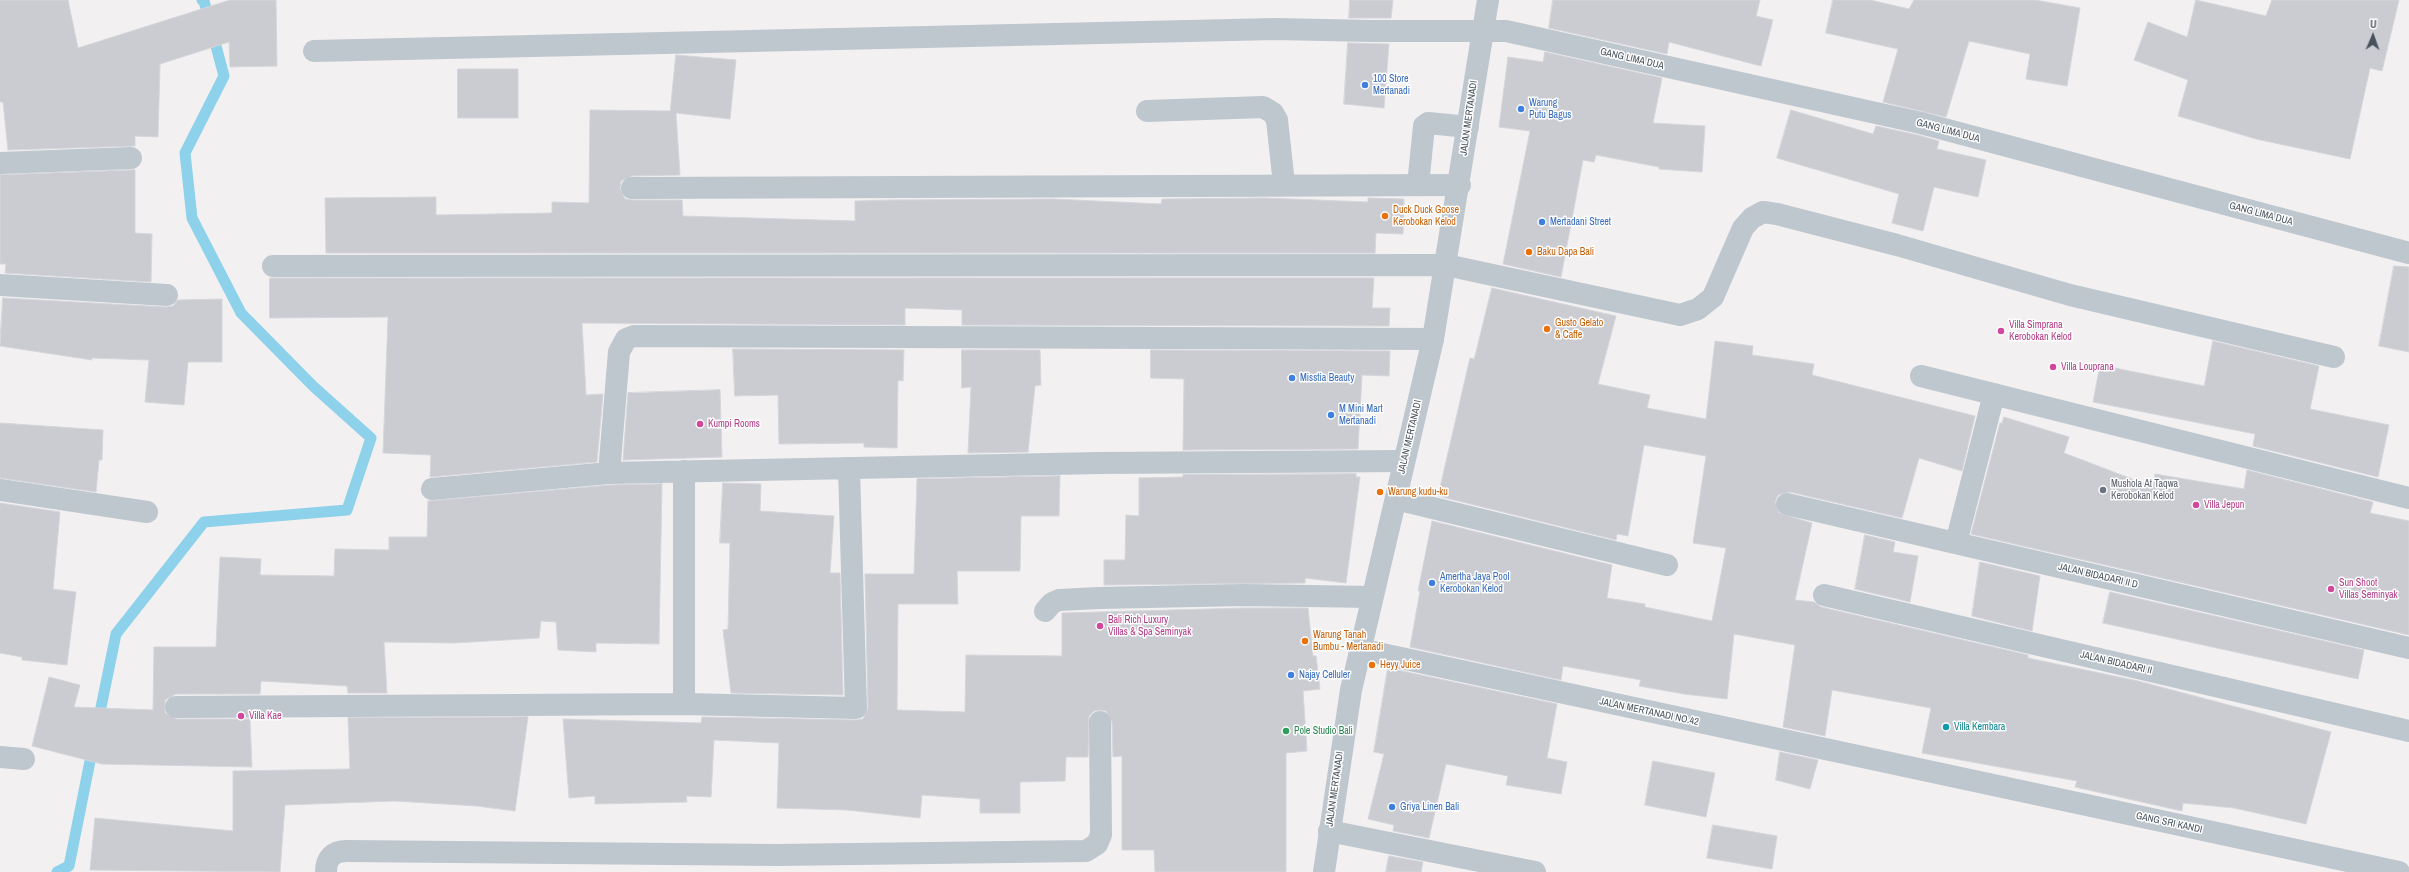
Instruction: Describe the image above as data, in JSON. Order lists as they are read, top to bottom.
{
  "streets": {
    "street": [
      "GANG LIMA DUA",
      "JALAN MERTANADI",
      "JALAN BIDADARI II D",
      "JALAN BIDADARI II",
      "JALAN MERTANADI NO.42",
      "GANG SRI KANDI"
    ]
  },
  "crossings": [
    ["GANG LIMA DUA", "JALAN MERTANADI"],
    ["JALAN MERTANADI", "JALAN MERTANADI NO.42"],
    ["JALAN MERTANADI NO.42", "GANG SRI KANDI"]
  ],
  "places": [
    "100 Store Mertanadi",
    "Warung Putu Bagus",
    "Duck Duck Goose Kerobokan Kelod",
    "Mertadani Street",
    "Baku Dapa Bali",
    "Gusto Gelato & Caffe",
    "Villa Simprana Kerobokan Kelod",
    "Villa Louprana",
    "Misstia Beauty",
    "M Mini Mart Mertanadi",
    "Kumpi Rooms",
    "Mushola At Taqwa Kerobokan Kelod",
    "Warung kudu-ku",
    "Villa Jepun",
    "Amertha Jaya Pool Kerobokan Kelod",
    "Sun Shoot Villas Seminyak",
    "Bali Rich Luxury Villas & Spa Seminyak",
    "Warung Tanah Bumbu - Mertanadi",
    "Heyy Juice",
    "Najay Celluler",
    "Villa Kae",
    "Villa Kembara",
    "Pole Studio Bali",
    "Griya Linen Bali"
  ],
  "north": "top"
}
